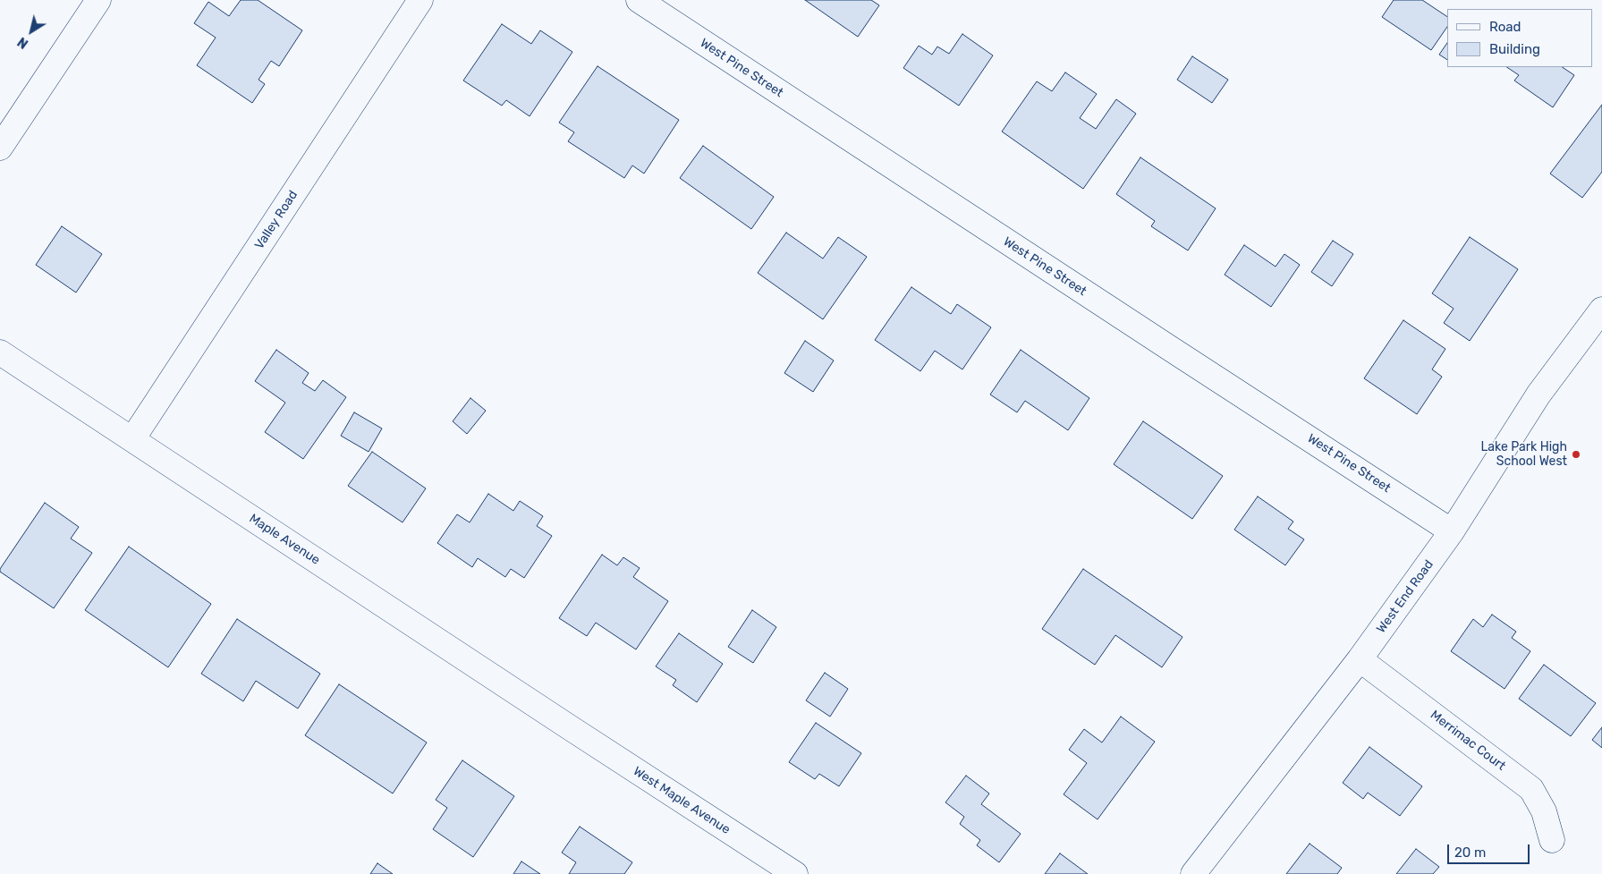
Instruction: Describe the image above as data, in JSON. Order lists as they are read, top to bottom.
{
  "streets": {
    "street": [
      "West Pine Street",
      "Valley Road",
      "Maple Avenue",
      "West End Road",
      "Merrimac Court",
      "West Maple Avenue"
    ]
  },
  "crossings": [
    ["West Pine Street", "West End Road"],
    ["Valley Road", "Maple Avenue"],
    ["Maple Avenue", "West Maple Avenue"],
    ["West End Road", "Merrimac Court"]
  ],
  "places": ["Lake Park High School West"],
  "legend": ["Road", "Building"],
  "scale_bar": "20 m",
  "north": "bottom left"
}
